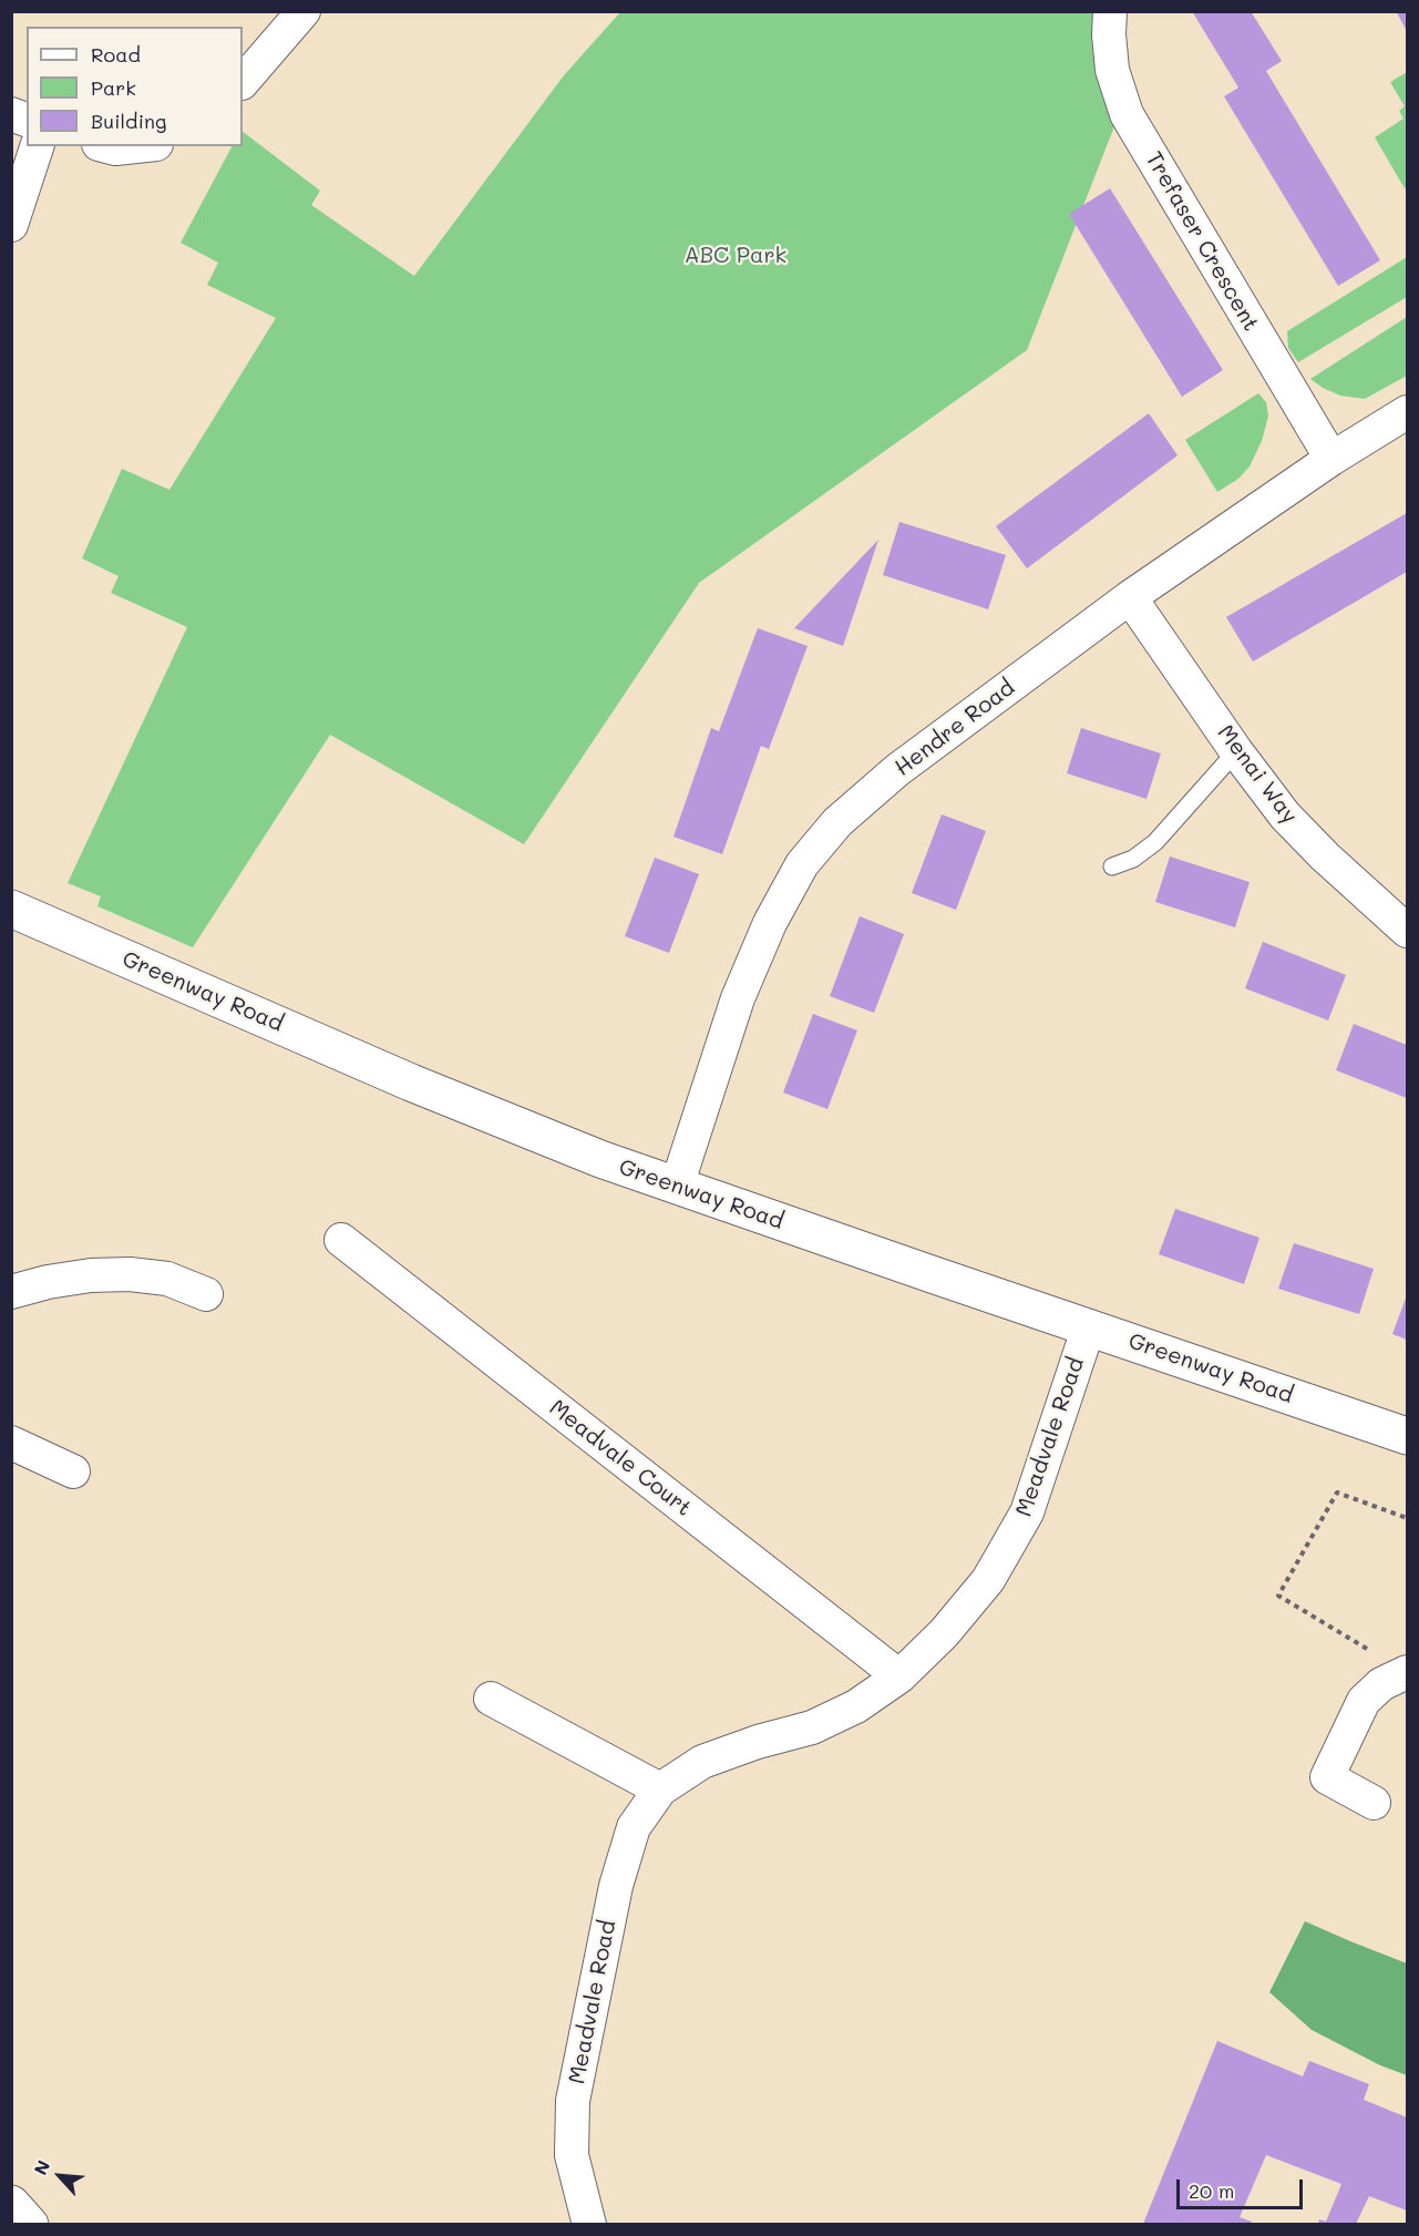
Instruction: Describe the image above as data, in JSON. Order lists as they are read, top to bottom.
{
  "streets": {
    "street": [
      "Trefaser Crescent",
      "Hendre Road",
      "Menai Way",
      "Greenway Road",
      "Meadvale Road",
      "Meadvale Court"
    ]
  },
  "crossings": [
    ["Trefaser Crescent", "Hendre Road"],
    ["Hendre Road", "Menai Way"],
    ["Hendre Road", "Greenway Road"],
    ["Greenway Road", "Meadvale Road"],
    ["Meadvale Road", "Meadvale Court"]
  ],
  "parks": ["ABC Park"],
  "legend": ["Road", "Park", "Building"],
  "scale_bar": "20 m",
  "north": "top left"
}
